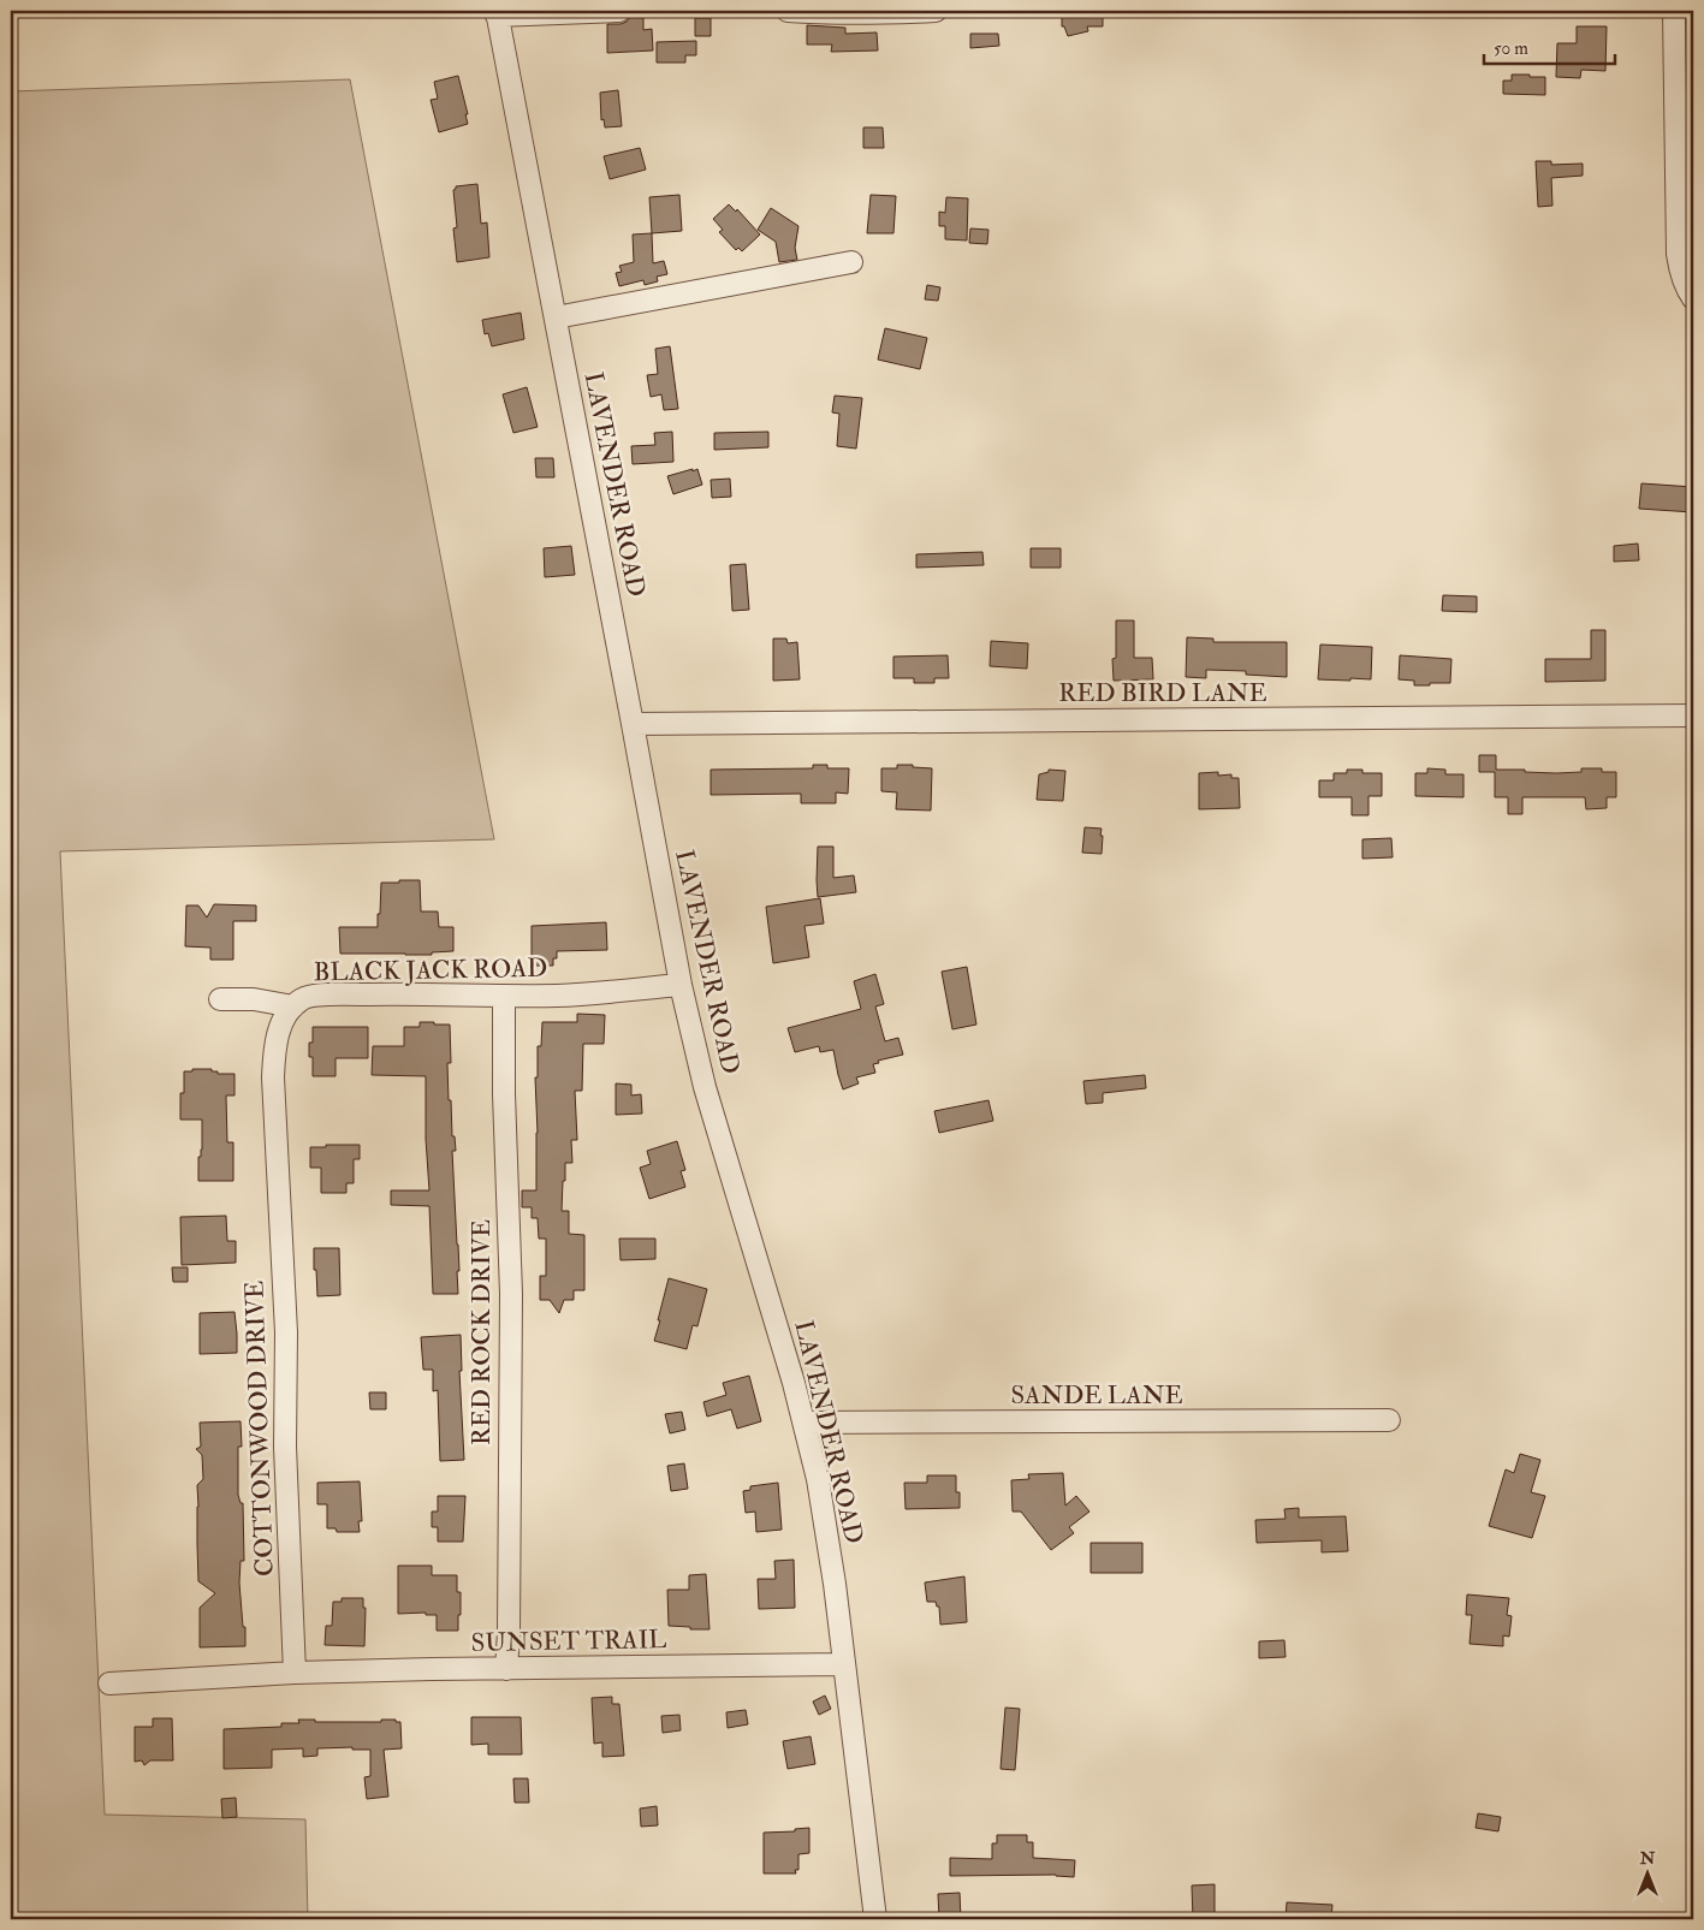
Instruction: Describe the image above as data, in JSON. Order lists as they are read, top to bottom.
{
  "streets": {
    "street": [
      "LAVENDER ROAD",
      "RED BIRD LANE",
      "BLACK JACK ROAD",
      "RED ROCK DRIVE",
      "SANDE LANE",
      "COTTONWOOD DRIVE",
      "SUNSET TRAIL"
    ]
  },
  "crossings": [
    ["LAVENDER ROAD", "RED BIRD LANE"],
    ["LAVENDER ROAD", "BLACK JACK ROAD"],
    ["LAVENDER ROAD", "SANDE LANE"],
    ["LAVENDER ROAD", "SUNSET TRAIL"],
    ["BLACK JACK ROAD", "RED ROCK DRIVE"],
    ["BLACK JACK ROAD", "COTTONWOOD DRIVE"],
    ["RED ROCK DRIVE", "SUNSET TRAIL"],
    ["COTTONWOOD DRIVE", "SUNSET TRAIL"]
  ],
  "scale_bar": "50 m",
  "north": "top"
}
